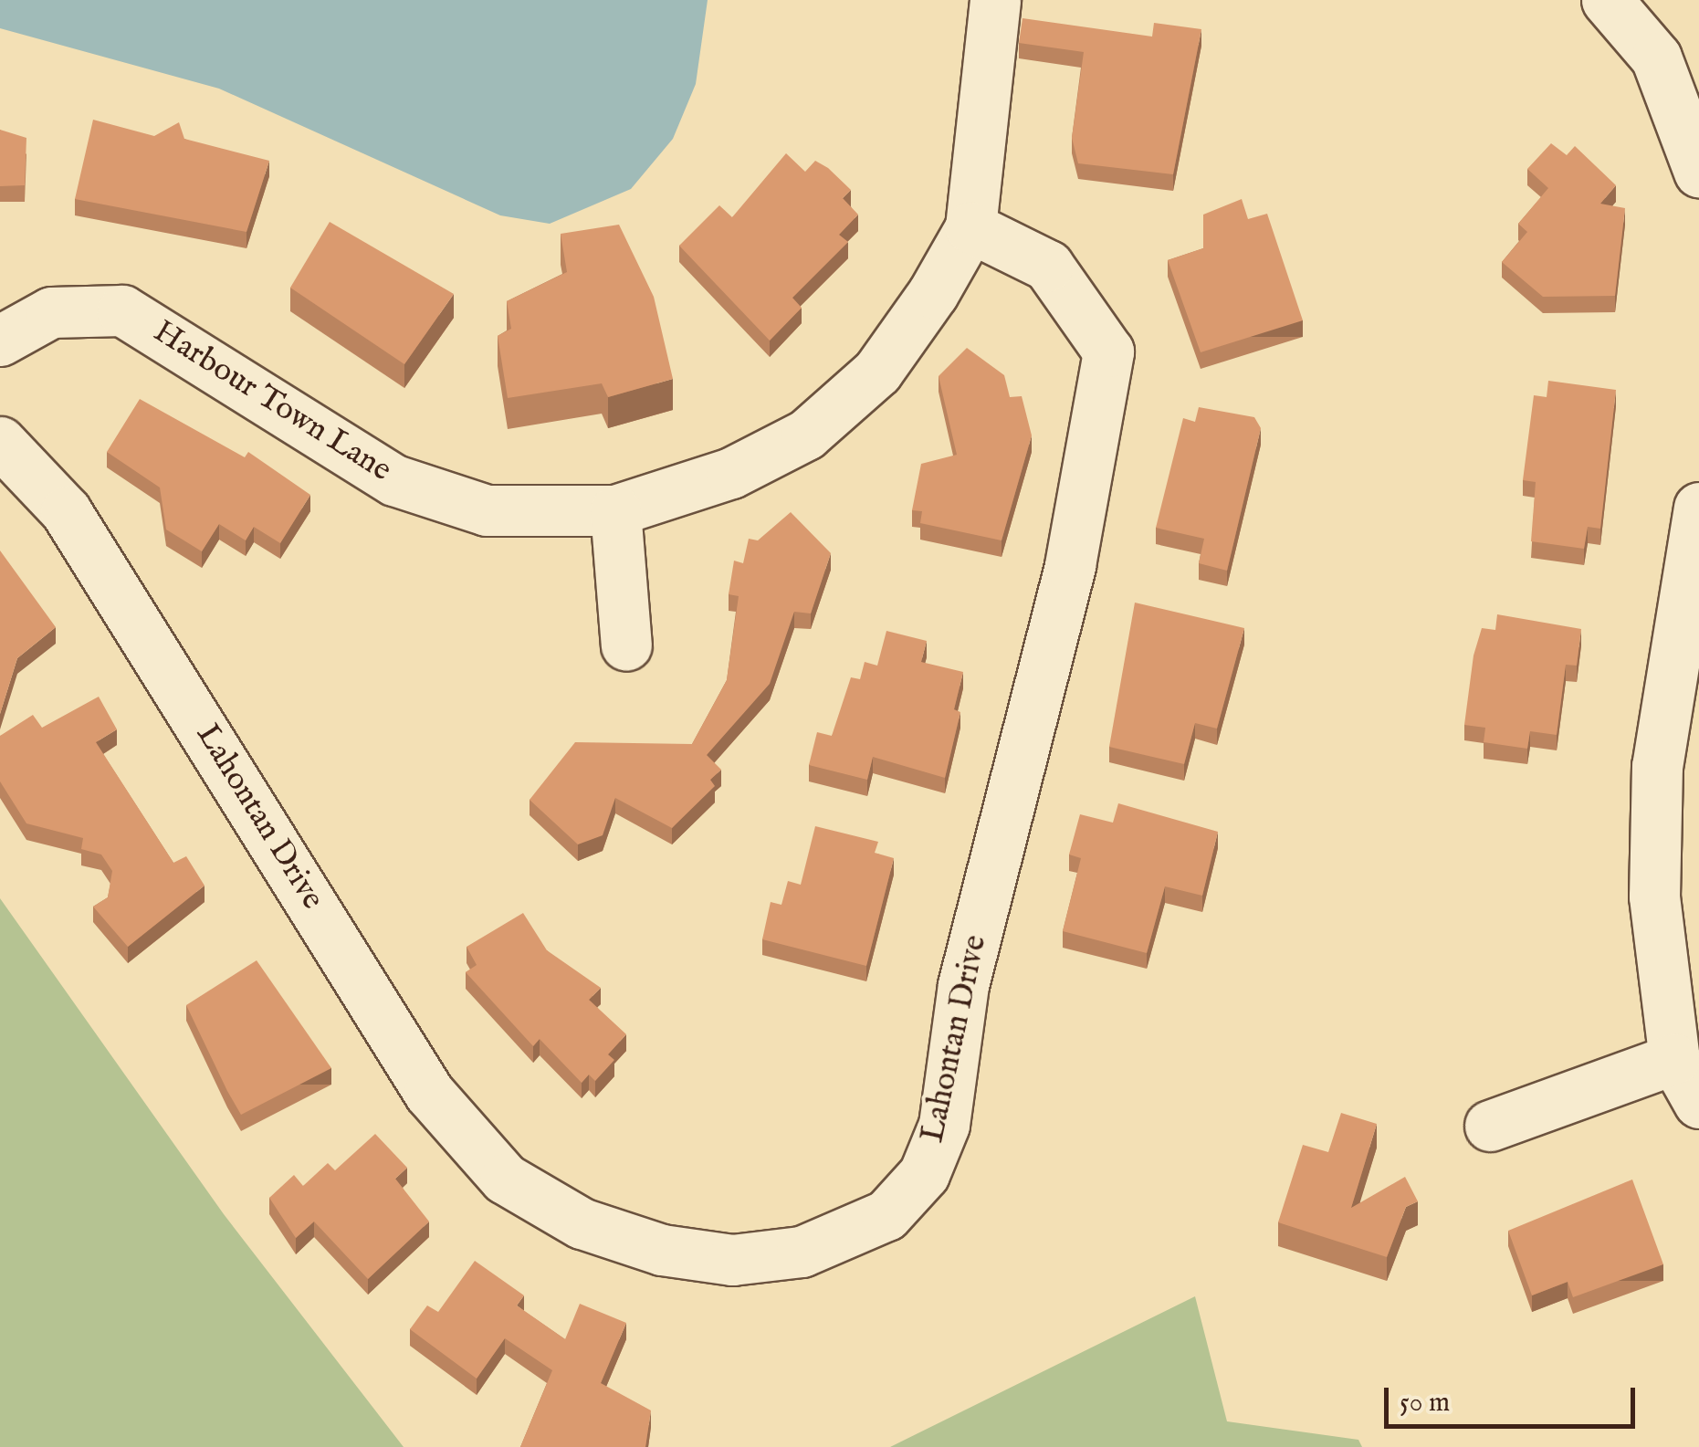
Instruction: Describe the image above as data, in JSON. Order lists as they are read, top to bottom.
{
  "streets": {
    "street": ["Harbour Town Lane", "Lahontan Drive"]
  },
  "crossings": [
    ["Harbour Town Lane", "Lahontan Drive"]
  ],
  "scale_bar": "50 m"
}
